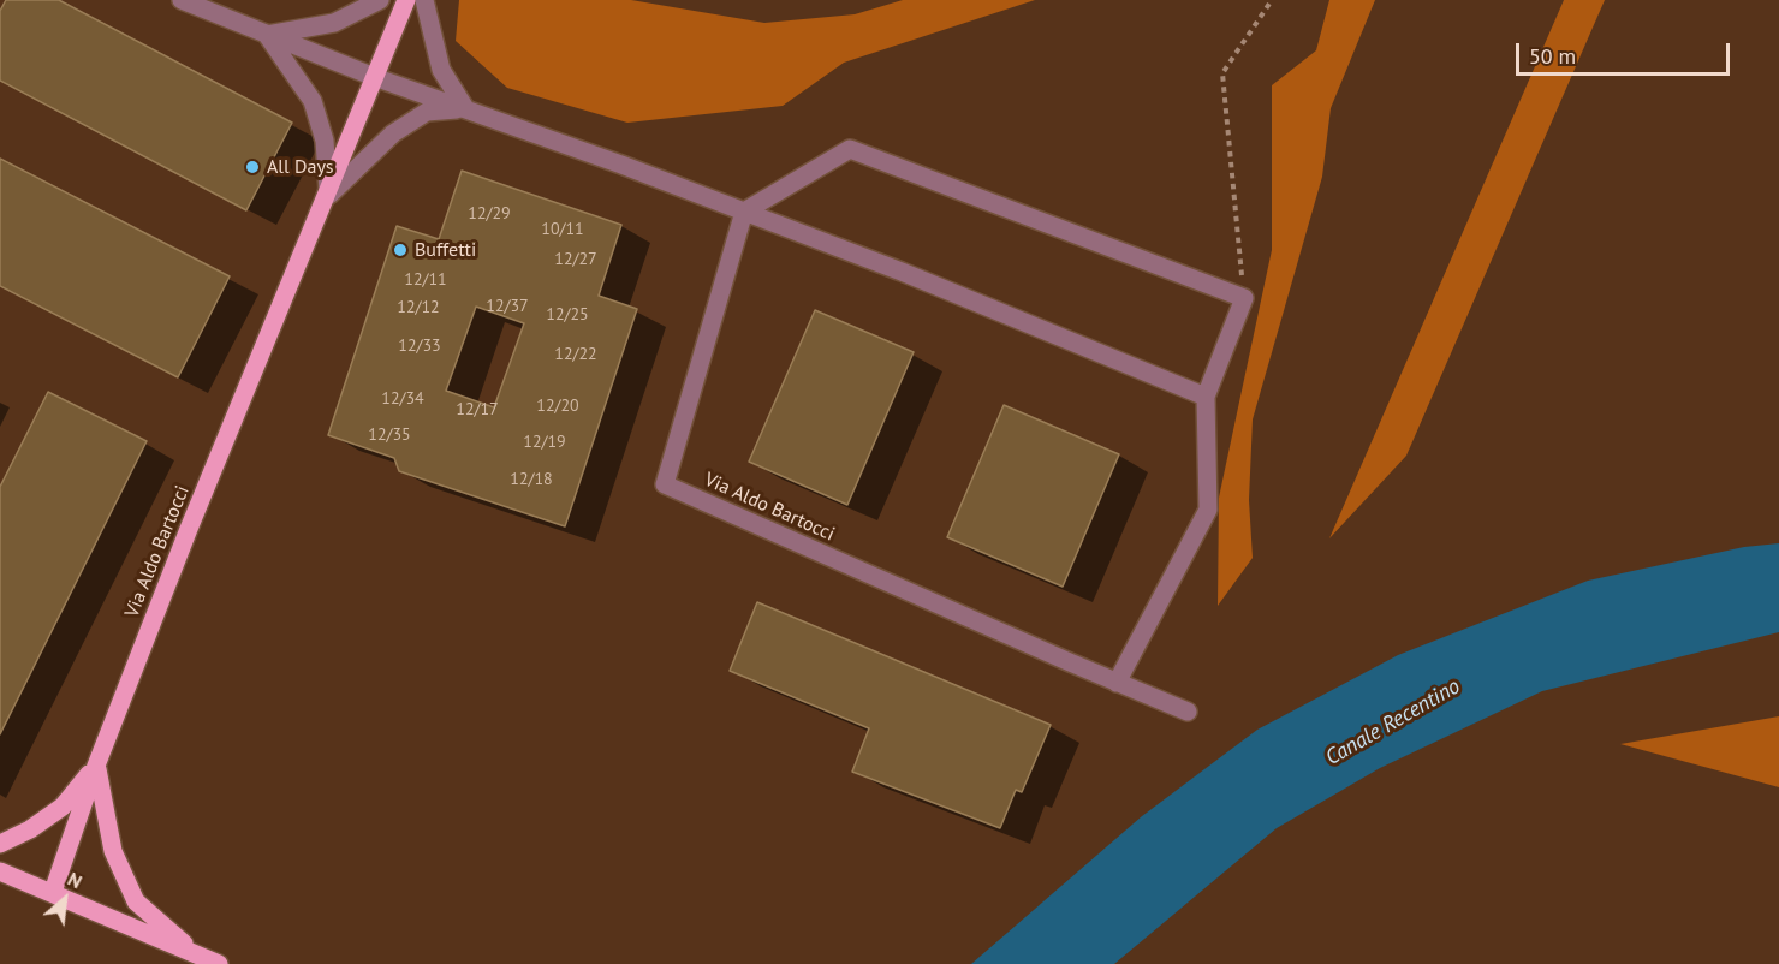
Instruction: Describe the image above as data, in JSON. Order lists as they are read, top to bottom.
{
  "streets": {
    "main road": ["Via Aldo Bartocci"]
  },
  "water": ["Canale Recentino"],
  "places": ["All Days", "Buffetti"],
  "house_numbers": [
    "12/29",
    "10/11",
    "12/27",
    "12/11",
    "12/37",
    "12/12",
    "12/25",
    "12/33",
    "12/22",
    "12/34",
    "12/20",
    "12/17",
    "12/35",
    "12/19",
    "12/18"
  ],
  "scale_bar": "50 m",
  "north": "top right"
}
